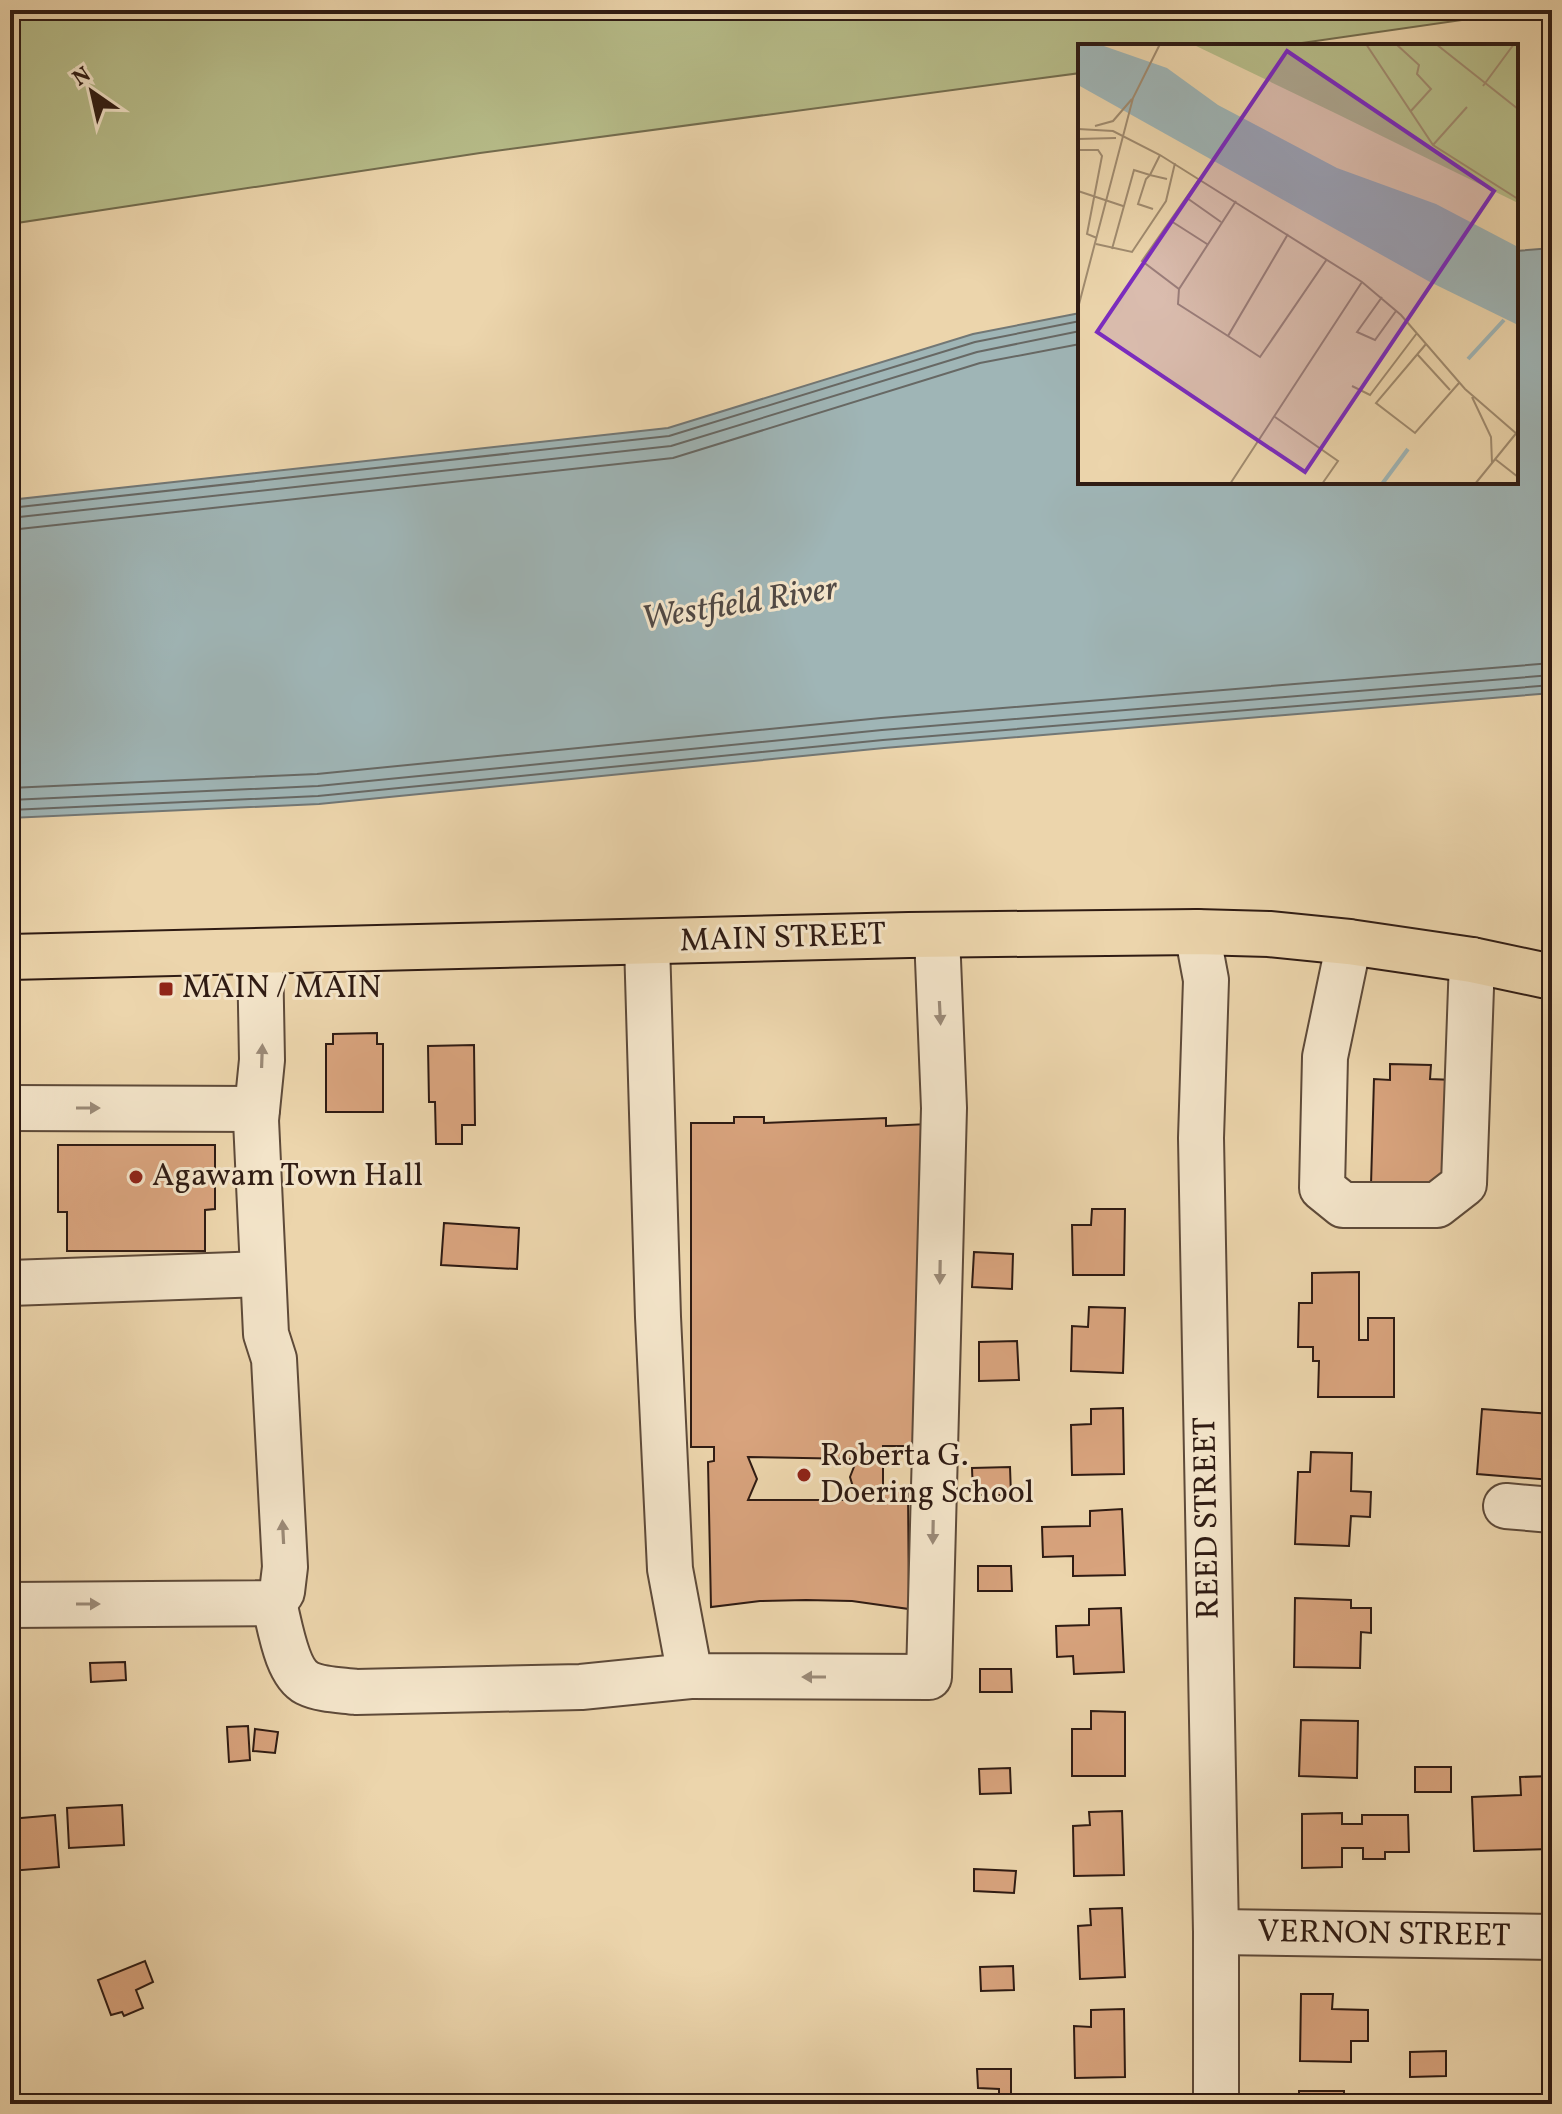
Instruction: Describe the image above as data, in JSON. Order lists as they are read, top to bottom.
{
  "streets": {
    "main road": ["MAIN STREET"],
    "street": ["REED STREET", "VERNON STREET"]
  },
  "crossings": [
    ["MAIN STREET", "REED STREET"],
    ["REED STREET", "VERNON STREET"]
  ],
  "water": ["Westfield River"],
  "places": {
    "transit": ["MAIN / MAIN"],
    "other": ["Agawam Town Hall", "Roberta G. Doering School"]
  },
  "north": "top left"
}
